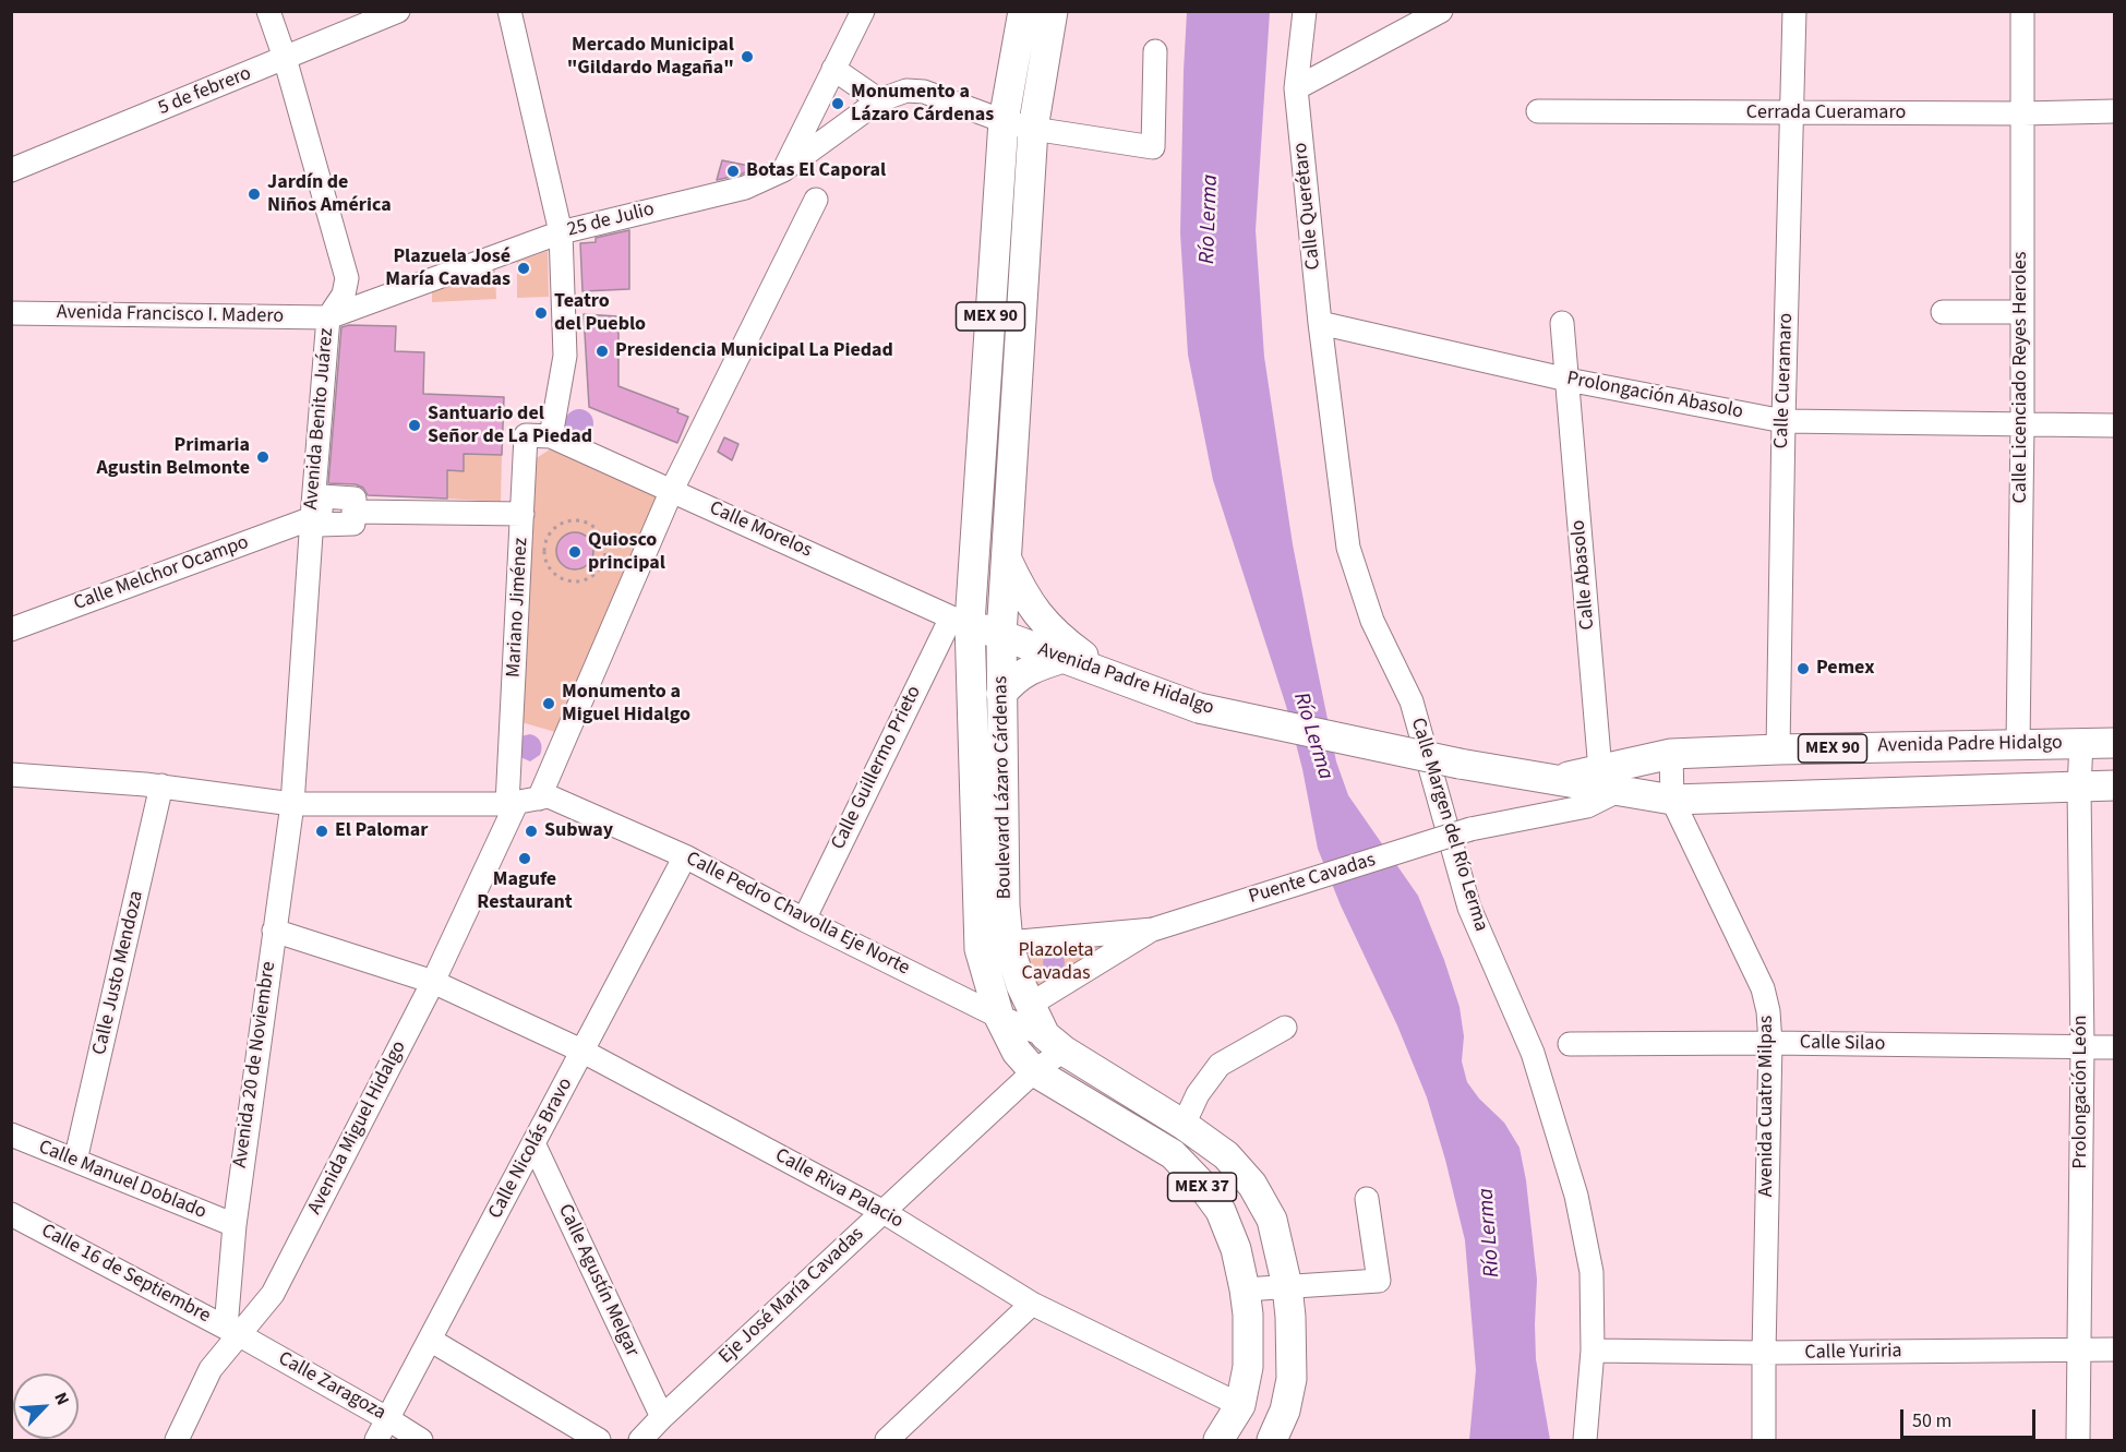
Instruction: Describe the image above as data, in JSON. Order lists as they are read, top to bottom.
{
  "streets": {
    "main road": [
      "MEX 90",
      "Avenida Padre Hidalgo",
      "Boulevard Lázaro Cárdenas",
      "MEX 37"
    ],
    "street": [
      "5 de febrero",
      "Cerrada Cueramaro",
      "Calle Querétaro",
      "25 de Julio",
      "Avenida Francisco I. Madero",
      "Calle Licenciado Reyes Heroles",
      "Calle Cueramaro",
      "Prolongación Abasolo",
      "Avenida Benito Juárez",
      "Calle Morelos",
      "Calle Melchor Ocampo",
      "Calle Abasolo",
      "Mariano Jiménez",
      "Calle Guillermo Prieto",
      "Calle Margen del Río Lerma",
      "Puente Cavadas",
      "Calle Pedro Chavolla Eje Norte",
      "Calle Justo Mendoza",
      "Calle Silao",
      "Avenida 20 de Noviembre",
      "Prolongación León",
      "Avenida Cuatro Milpas",
      "Avenida Miguel Hidalgo",
      "Calle Nicolás Bravo",
      "Calle Manuel Doblado",
      "Calle Riva Palacio",
      "Calle 16 de Septiembre",
      "Calle Agustín Melgar",
      "Eje José María Cavadas",
      "Calle Yuriria",
      "Calle Zaragoza"
    ]
  },
  "crossings": [
    ["5 de febrero", "Avenida Benito Juárez"],
    ["Cerrada Cueramaro", "Calle Licenciado Reyes Heroles"],
    ["Cerrada Cueramaro", "Calle Cueramaro"],
    ["Calle Querétaro", "Prolongación Abasolo"],
    ["Calle Querétaro", "Calle Margen del Río Lerma"],
    ["25 de Julio", "Avenida Francisco I. Madero"],
    ["25 de Julio", "Avenida Benito Juárez"],
    ["25 de Julio", "Boulevard Lázaro Cárdenas"],
    ["Avenida Francisco I. Madero", "Avenida Benito Juárez"],
    ["MEX 90", "Avenida Padre Hidalgo"],
    ["MEX 90", "Boulevard Lázaro Cárdenas"],
    ["Calle Licenciado Reyes Heroles", "Prolongación Abasolo"],
    ["Calle Licenciado Reyes Heroles", "Avenida Padre Hidalgo"],
    ["Calle Cueramaro", "Prolongación Abasolo"],
    ["Calle Cueramaro", "Avenida Padre Hidalgo"],
    ["Prolongación Abasolo", "Calle Abasolo"],
    ["Prolongación Abasolo", "Calle Margen del Río Lerma"],
    ["Avenida Benito Juárez", "Calle Melchor Ocampo"],
    ["Avenida Benito Juárez", "Avenida 20 de Noviembre"],
    ["Calle Morelos", "Mariano Jiménez"],
    ["Calle Morelos", "Avenida Padre Hidalgo"],
    ["Calle Morelos", "Calle Guillermo Prieto"],
    ["Calle Morelos", "Boulevard Lázaro Cárdenas"],
    ["Calle Morelos", "Avenida Miguel Hidalgo"],
    ["Calle Melchor Ocampo", "Mariano Jiménez"],
    ["Calle Abasolo", "Avenida Padre Hidalgo"],
    ["Calle Abasolo", "Puente Cavadas"],
    ["Mariano Jiménez", "Calle Pedro Chavolla Eje Norte"],
    ["Mariano Jiménez", "Avenida Miguel Hidalgo"],
    ["Avenida Padre Hidalgo", "Calle Guillermo Prieto"],
    ["Avenida Padre Hidalgo", "Boulevard Lázaro Cárdenas"],
    ["Avenida Padre Hidalgo", "Puente Cavadas"],
    ["Avenida Padre Hidalgo", "Prolongación León"],
    ["Avenida Padre Hidalgo", "Avenida Cuatro Milpas"],
    ["Calle Guillermo Prieto", "Boulevard Lázaro Cárdenas"],
    ["Calle Guillermo Prieto", "Calle Pedro Chavolla Eje Norte"],
    ["Boulevard Lázaro Cárdenas", "Calle Pedro Chavolla Eje Norte"],
    ["Boulevard Lázaro Cárdenas", "MEX 37"],
    ["Boulevard Lázaro Cárdenas", "Calle Riva Palacio"],
    ["Boulevard Lázaro Cárdenas", "Eje José María Cavadas"],
    ["Calle Margen del Río Lerma", "Calle Yuriria"],
    ["Calle Pedro Chavolla Eje Norte", "Avenida Miguel Hidalgo"],
    ["Calle Pedro Chavolla Eje Norte", "Calle Nicolás Bravo"],
    ["Calle Pedro Chavolla Eje Norte", "MEX 37"],
    ["Calle Pedro Chavolla Eje Norte", "Eje José María Cavadas"],
    ["Calle Justo Mendoza", "Calle Manuel Doblado"],
    ["Calle Silao", "Prolongación León"],
    ["Calle Silao", "Avenida Cuatro Milpas"],
    ["Avenida 20 de Noviembre", "Avenida Miguel Hidalgo"],
    ["Avenida 20 de Noviembre", "Calle Manuel Doblado"],
    ["Avenida 20 de Noviembre", "Calle Riva Palacio"],
    ["Avenida 20 de Noviembre", "Calle 16 de Septiembre"],
    ["Avenida 20 de Noviembre", "Calle Zaragoza"],
    ["Prolongación León", "Calle Yuriria"],
    ["Avenida Cuatro Milpas", "Calle Yuriria"],
    ["Avenida Miguel Hidalgo", "Calle Riva Palacio"],
    ["Avenida Miguel Hidalgo", "Calle 16 de Septiembre"],
    ["Avenida Miguel Hidalgo", "Calle Zaragoza"],
    ["Calle Nicolás Bravo", "Calle Riva Palacio"],
    ["Calle Nicolás Bravo", "Calle Agustín Melgar"],
    ["Calle Nicolás Bravo", "Calle Zaragoza"],
    ["MEX 37", "Eje José María Cavadas"],
    ["Calle Riva Palacio", "Eje José María Cavadas"],
    ["Calle 16 de Septiembre", "Calle Zaragoza"],
    ["Calle Agustín Melgar", "Eje José María Cavadas"]
  ],
  "water": ["Río Lerma"],
  "parks": ["Plazoleta Cavadas"],
  "places": [
    "Mercado Municipal \"Gildardo Magaña\"",
    "Monumento a Lázaro Cárdenas",
    "Botas El Caporal",
    "Jardín de Niños América",
    "Plazuela José María Cavadas",
    "Teatro del Pueblo",
    "Presidencia Municipal La Piedad",
    "Santuario del Señor de La Piedad",
    "Primaria Agustin Belmonte",
    "Quiosco principal",
    "Pemex",
    "Monumento a Miguel Hidalgo",
    "El Palomar",
    "Subway",
    "Magufe Restaurant"
  ],
  "scale_bar": "50 m",
  "north": "top right"
}
